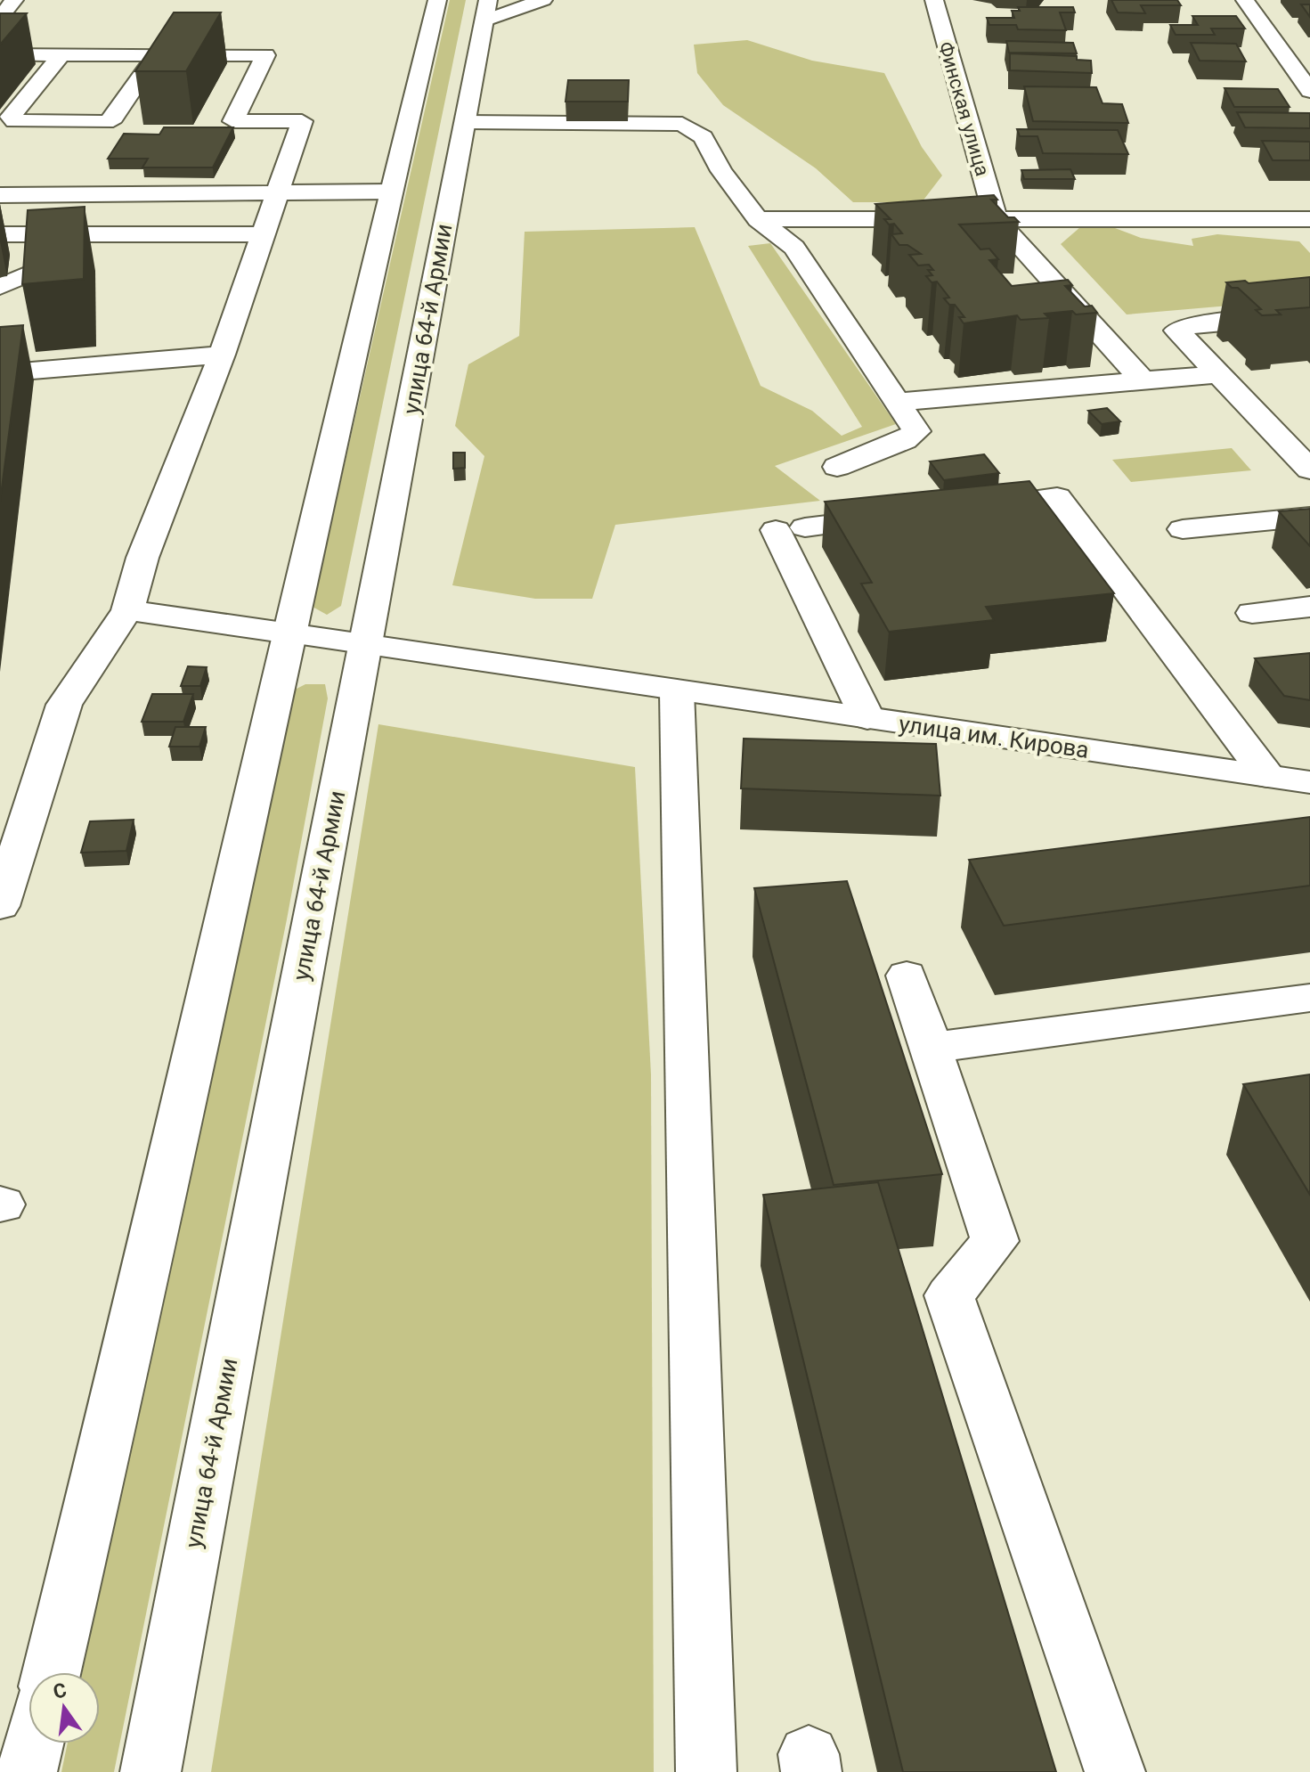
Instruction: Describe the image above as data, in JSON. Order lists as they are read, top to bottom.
{
  "streets": {
    "main road": ["Финская улица", "улица 64-й Армии", "улица им. Кирова"]
  },
  "crossings": [
    ["улица 64-й Армии", "улица им. Кирова"]
  ],
  "north": "top"
}
